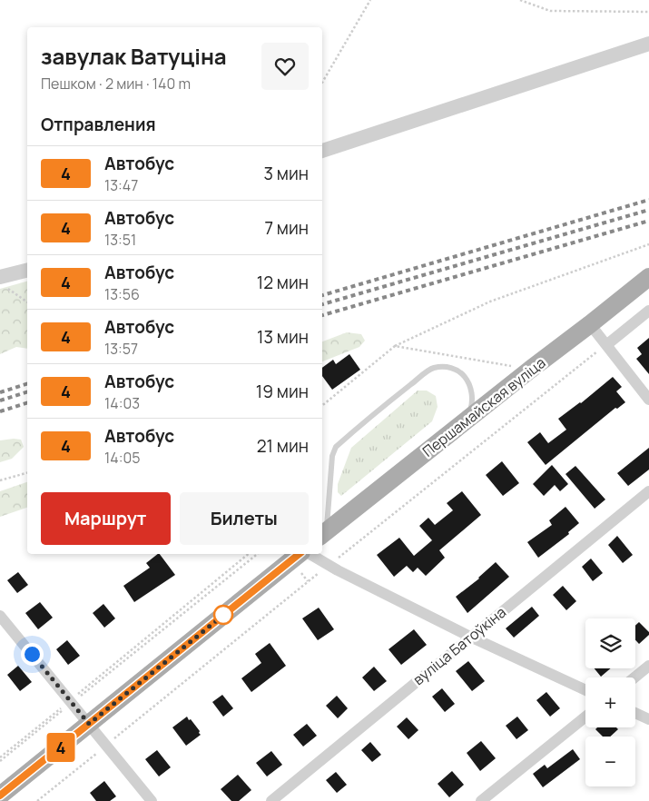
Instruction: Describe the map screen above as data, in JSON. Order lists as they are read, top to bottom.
{
  "streets": {
    "main road": ["Першамайская вуліца"],
    "street": ["вуліца Батоўкіна"]
  },
  "lines": ["bus line 4"],
  "page": {
    "on_map": "4",
    "heading": [
      ["завулак Ватуціна", "Пешком · 2 мин · 140 m"],
      "Отправления"
    ],
    "list": [
      {
        "mark": "4",
        "name": "Автобус",
        "note": "13:47",
        "value": "3 мин"
      },
      {
        "mark": "4",
        "name": "Автобус",
        "note": "13:51",
        "value": "7 мин"
      },
      {
        "mark": "4",
        "name": "Автобус",
        "note": "13:56",
        "value": "12 мин"
      },
      {
        "mark": "4",
        "name": "Автобус",
        "note": "13:57",
        "value": "13 мин"
      },
      {
        "mark": "4",
        "name": "Автобус",
        "note": "14:03",
        "value": "19 мин"
      },
      {
        "mark": "4",
        "name": "Автобус",
        "note": "14:05",
        "value": "21 мин"
      }
    ],
    "buttons": ["Маршрут", "Билеты"],
    "map_buttons": ["+", "−"]
  }
}
